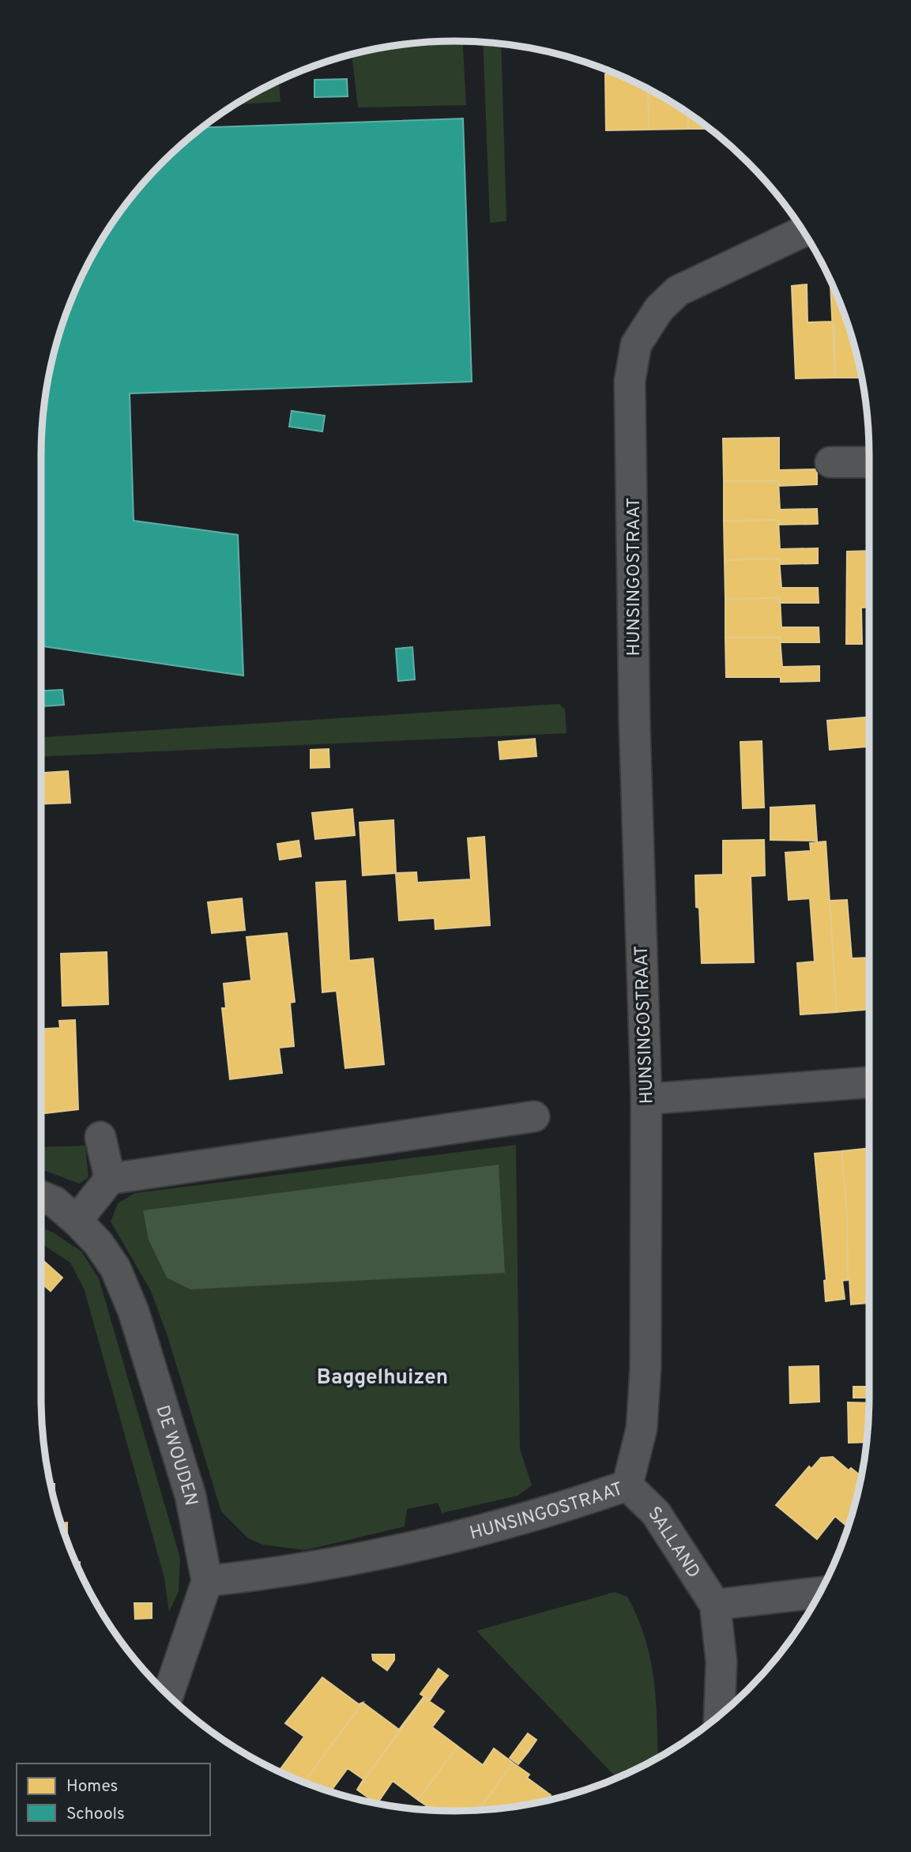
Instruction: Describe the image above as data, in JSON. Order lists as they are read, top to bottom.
{
  "streets": {
    "street": ["HUNSINGOSTRAAT", "DE WOUDEN", "SALLAND"]
  },
  "crossings": [
    ["HUNSINGOSTRAAT", "DE WOUDEN"],
    ["HUNSINGOSTRAAT", "SALLAND"]
  ],
  "districts": ["Baggelhuizen"],
  "legend": ["Homes", "Schools"]
}
